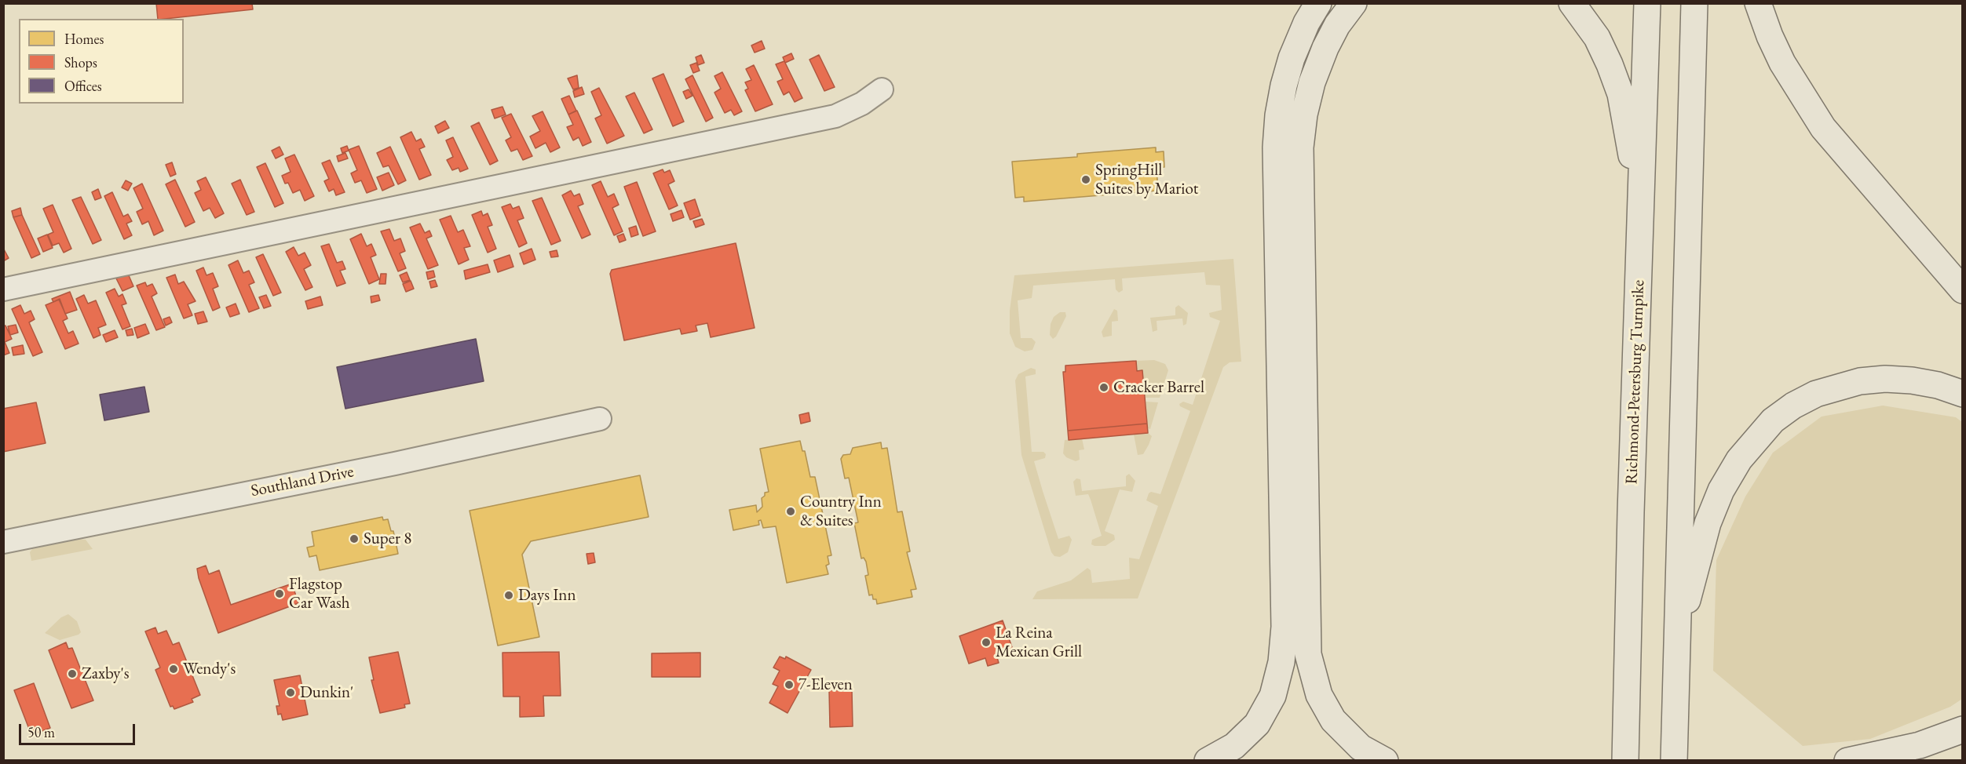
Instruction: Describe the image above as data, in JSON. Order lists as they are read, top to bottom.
{
  "streets": {
    "highway": ["Richmond-Petersburg Turnpike"],
    "street": ["Southland Drive"]
  },
  "places": [
    "SpringHill Suites by Mariot",
    "Cracker Barrel",
    "Country Inn & Suites",
    "Super 8",
    "Flagstop Car Wash",
    "Days Inn",
    "La Reina Mexican Grill",
    "Wendy's",
    "Zaxby's",
    "7-Eleven",
    "Dunkin'"
  ],
  "legend": ["Homes", "Shops", "Offices"],
  "scale_bar": "50 m"
}
